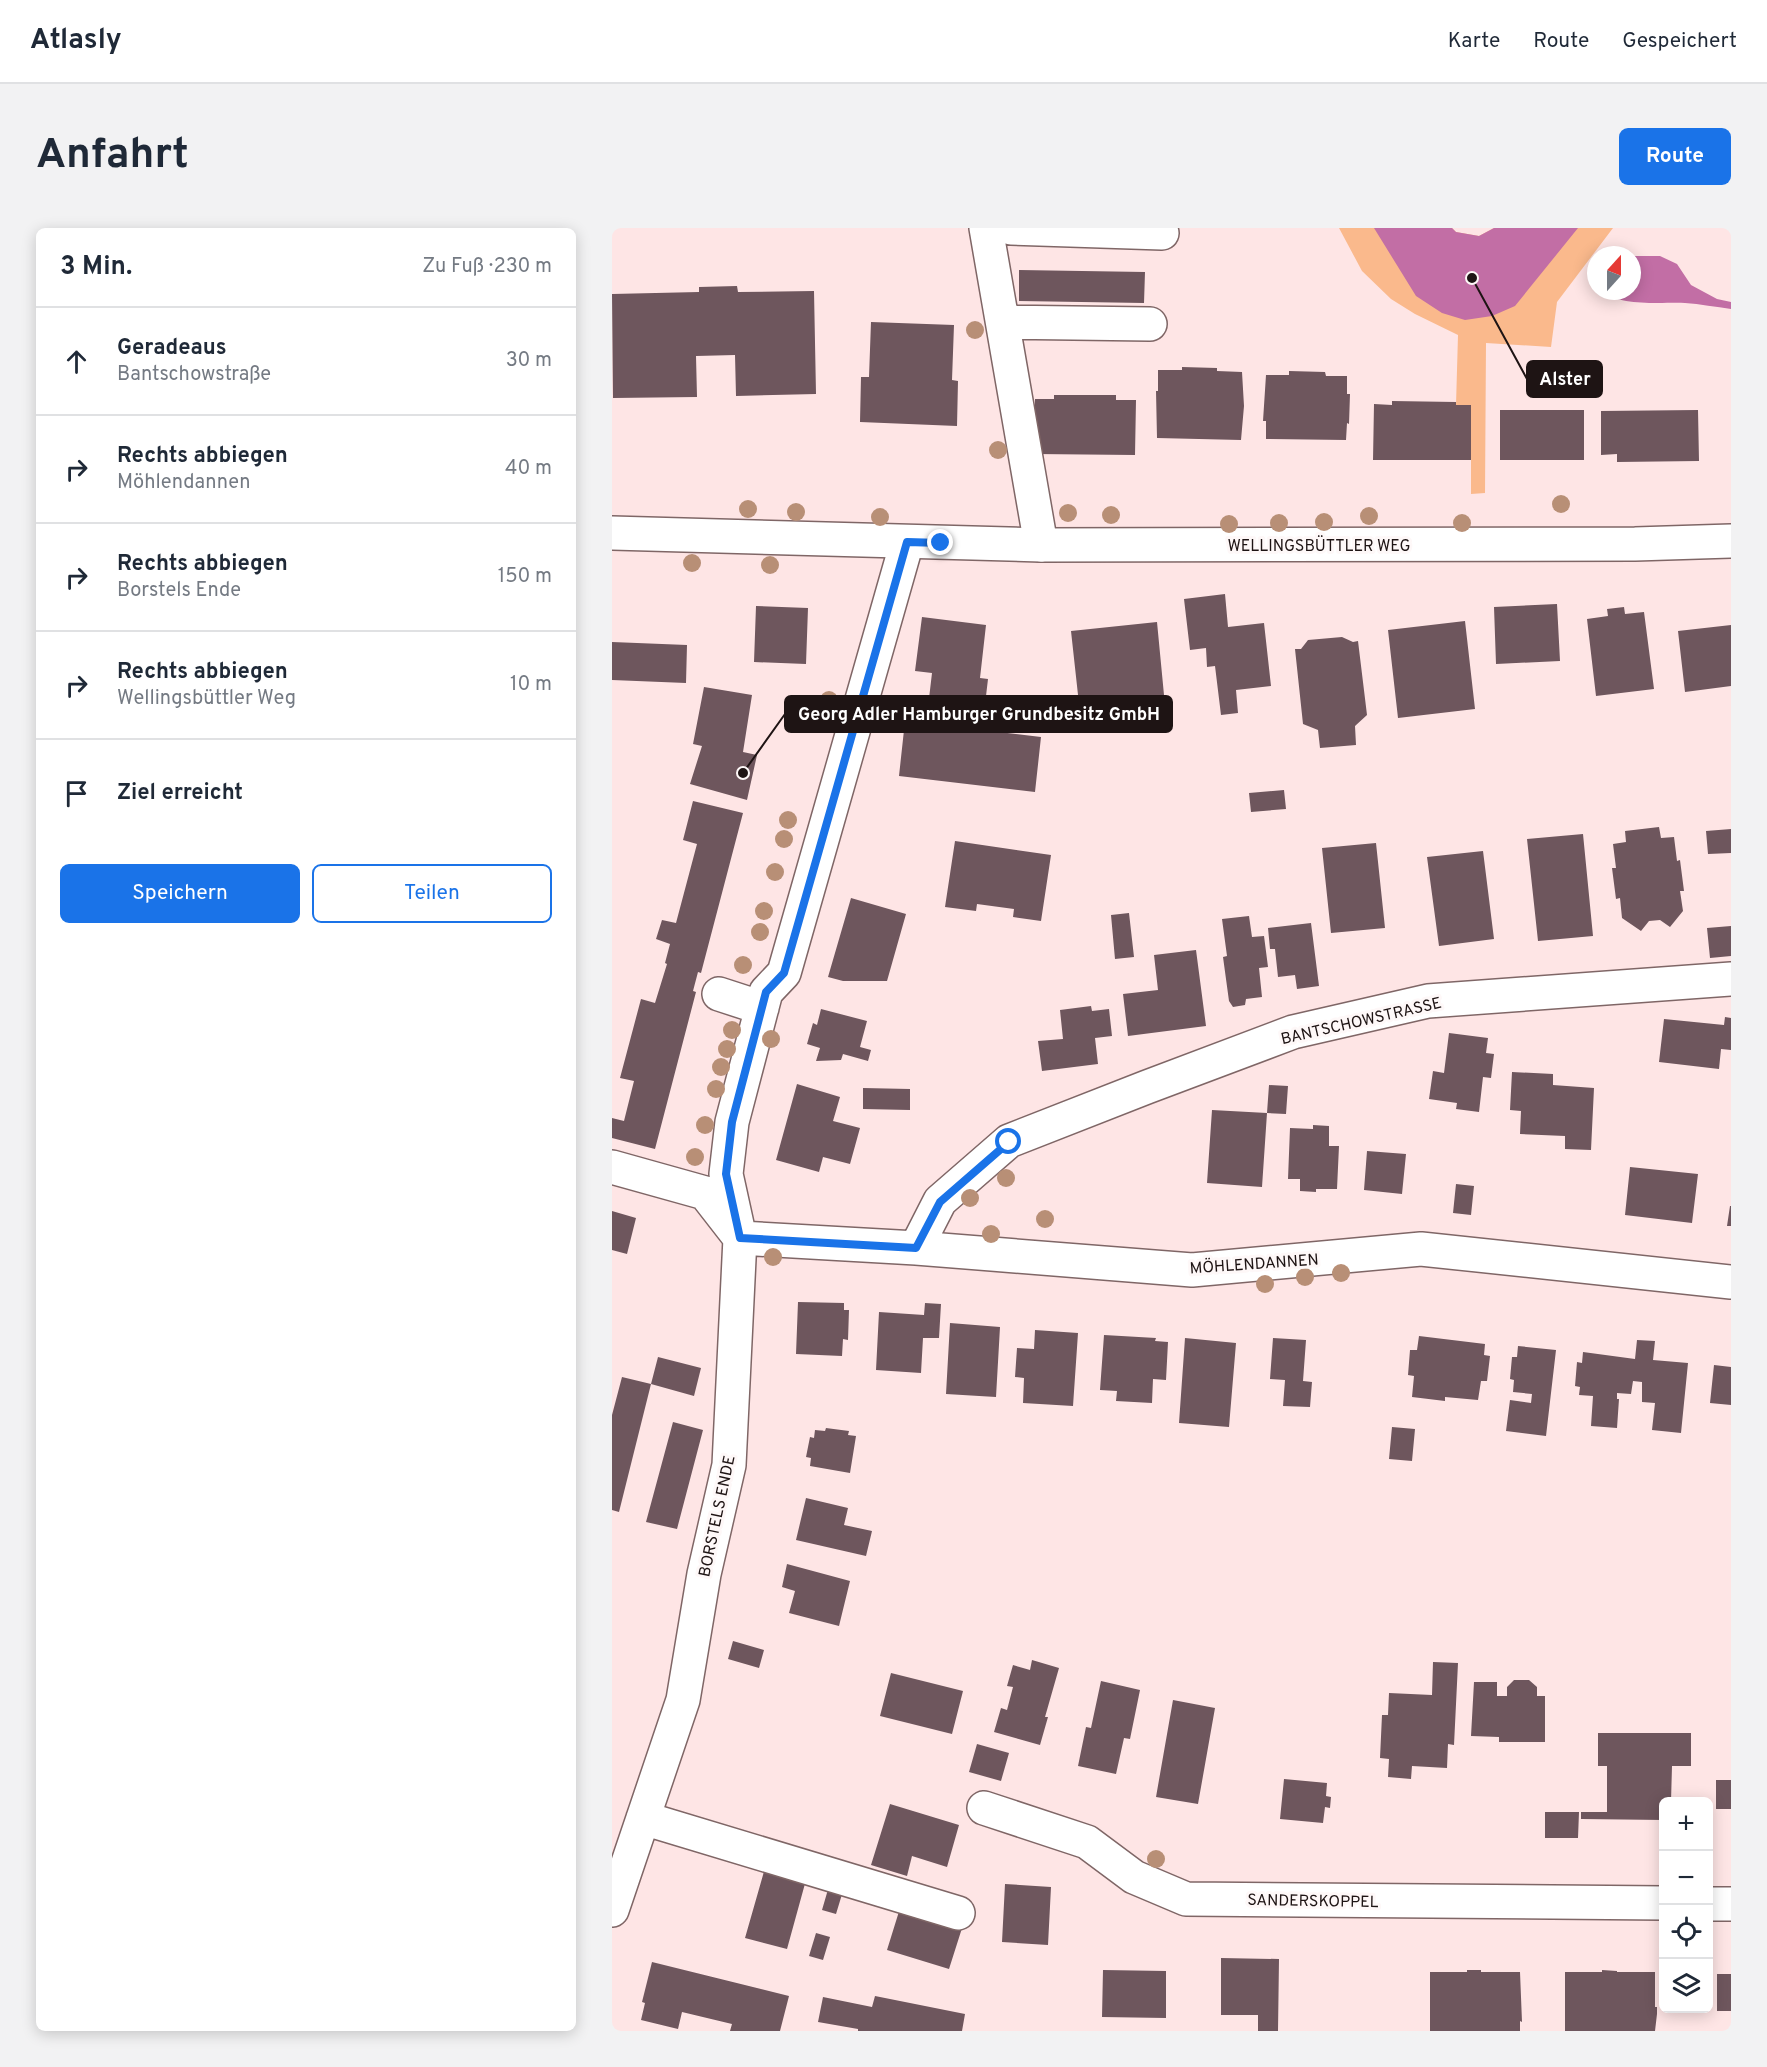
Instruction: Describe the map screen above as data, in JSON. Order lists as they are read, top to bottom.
{
  "streets": {
    "street": [
      "WELLINGSBÜTTLER WEG",
      "BANTSCHOWSTRASSE",
      "MÖHLENDANNEN",
      "BORSTELS ENDE",
      "SANDERSKOPPEL"
    ]
  },
  "crossings": [
    ["WELLINGSBÜTTLER WEG", "BORSTELS ENDE"],
    ["BANTSCHOWSTRASSE", "MÖHLENDANNEN"],
    ["MÖHLENDANNEN", "BORSTELS ENDE"]
  ],
  "places": ["Alster", "Georg Adler Hamburger Grundbesitz GmbH"],
  "north": "top",
  "page": {
    "header": "Atlasly",
    "nav": ["Karte", "Route", "Gespeichert"],
    "buttons": [
      "Route",
      ["Speichern", "Teilen"]
    ],
    "title": "Anfahrt",
    "heading": ["3 Min.", "Zu Fuß · 230 m"],
    "list": [
      ["Geradeaus", "Bantschowstraße", "30 m"],
      ["Rechts abbiegen", "Möhlendannen", "40 m"],
      ["Rechts abbiegen", "Borstels Ende", "150 m"],
      ["Rechts abbiegen", "Wellingsbüttler Weg", "10 m"],
      "Ziel erreicht"
    ],
    "map_buttons": ["+", "−"]
  }
}
